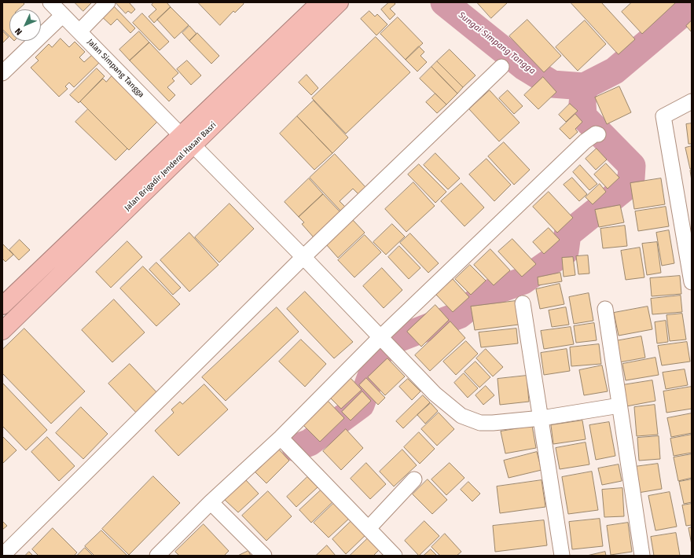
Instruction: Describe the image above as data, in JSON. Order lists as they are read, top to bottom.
{
  "streets": {
    "highway": ["Jalan Brigadir Jenderal Hasan Basri"],
    "street": ["Jalan Simpang Tangga"]
  },
  "crossings": [
    ["Jalan Simpang Tangga", "Jalan Brigadir Jenderal Hasan Basri"]
  ],
  "water": ["Sungai Simpang Tangga"],
  "north": "bottom left"
}
